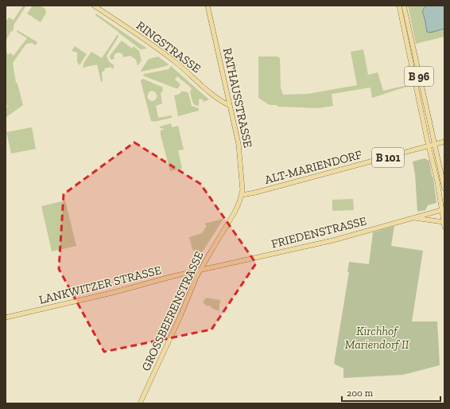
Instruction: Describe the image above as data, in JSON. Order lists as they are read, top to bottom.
{
  "streets": {
    "main road": [
      "RINGSTRASSE",
      "B 96",
      "RATHAUSSTRASSE",
      "B 101",
      "ALT-MARIENDORF",
      "FRIEDENSTRASSE",
      "LANKWITZER STRASSE",
      "GROSSBEERENSTRASSE"
    ]
  },
  "crossings": [
    ["RINGSTRASSE", "RATHAUSSTRASSE"],
    ["B 96", "ALT-MARIENDORF"],
    ["B 96", "FRIEDENSTRASSE"],
    ["RATHAUSSTRASSE", "ALT-MARIENDORF"],
    ["RATHAUSSTRASSE", "GROSSBEERENSTRASSE"],
    ["ALT-MARIENDORF", "GROSSBEERENSTRASSE"],
    ["FRIEDENSTRASSE", "LANKWITZER STRASSE"],
    ["FRIEDENSTRASSE", "GROSSBEERENSTRASSE"],
    ["LANKWITZER STRASSE", "GROSSBEERENSTRASSE"]
  ],
  "parks": ["Kirchhof Mariendorf II"],
  "scale_bar": "200 m"
}
